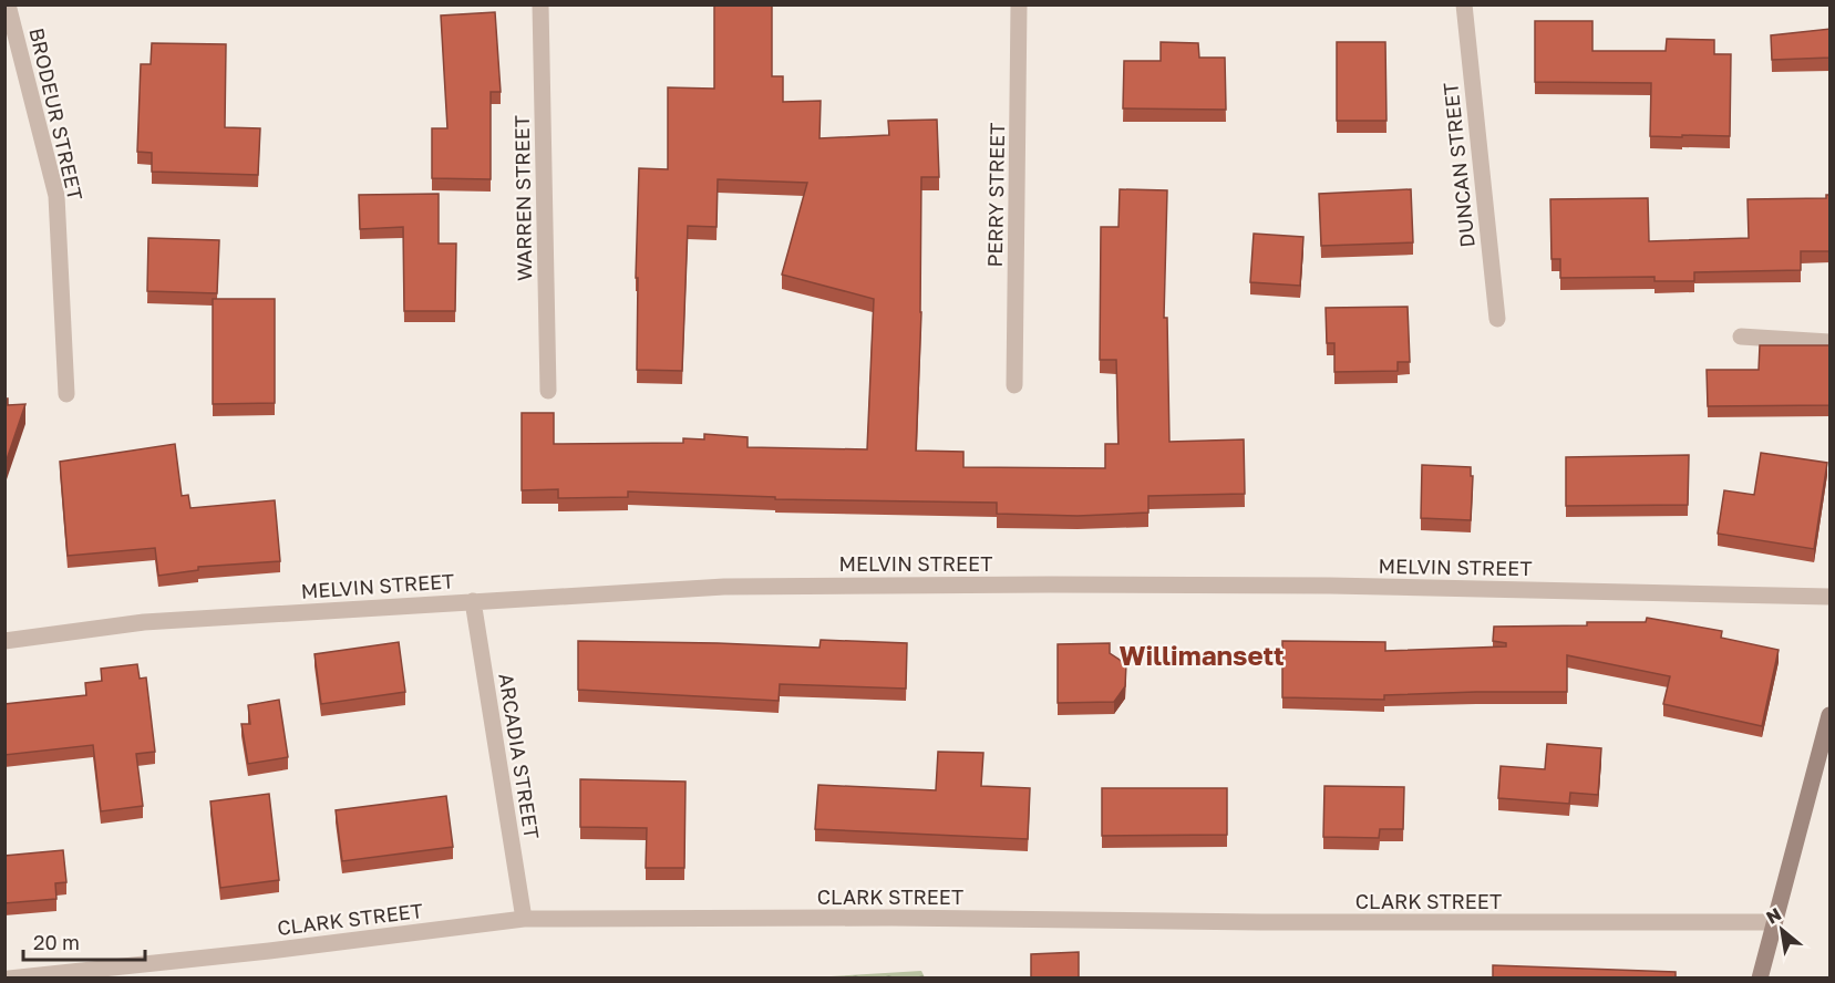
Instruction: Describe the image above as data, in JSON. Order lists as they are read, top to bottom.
{
  "streets": {
    "street": [
      "BRODEUR STREET",
      "DUNCAN STREET",
      "PERRY STREET",
      "WARREN STREET",
      "MELVIN STREET",
      "ARCADIA STREET",
      "CLARK STREET"
    ]
  },
  "crossings": [
    ["MELVIN STREET", "ARCADIA STREET"],
    ["ARCADIA STREET", "CLARK STREET"]
  ],
  "districts": ["Willimansett"],
  "scale_bar": "20 m",
  "north": "top left"
}
